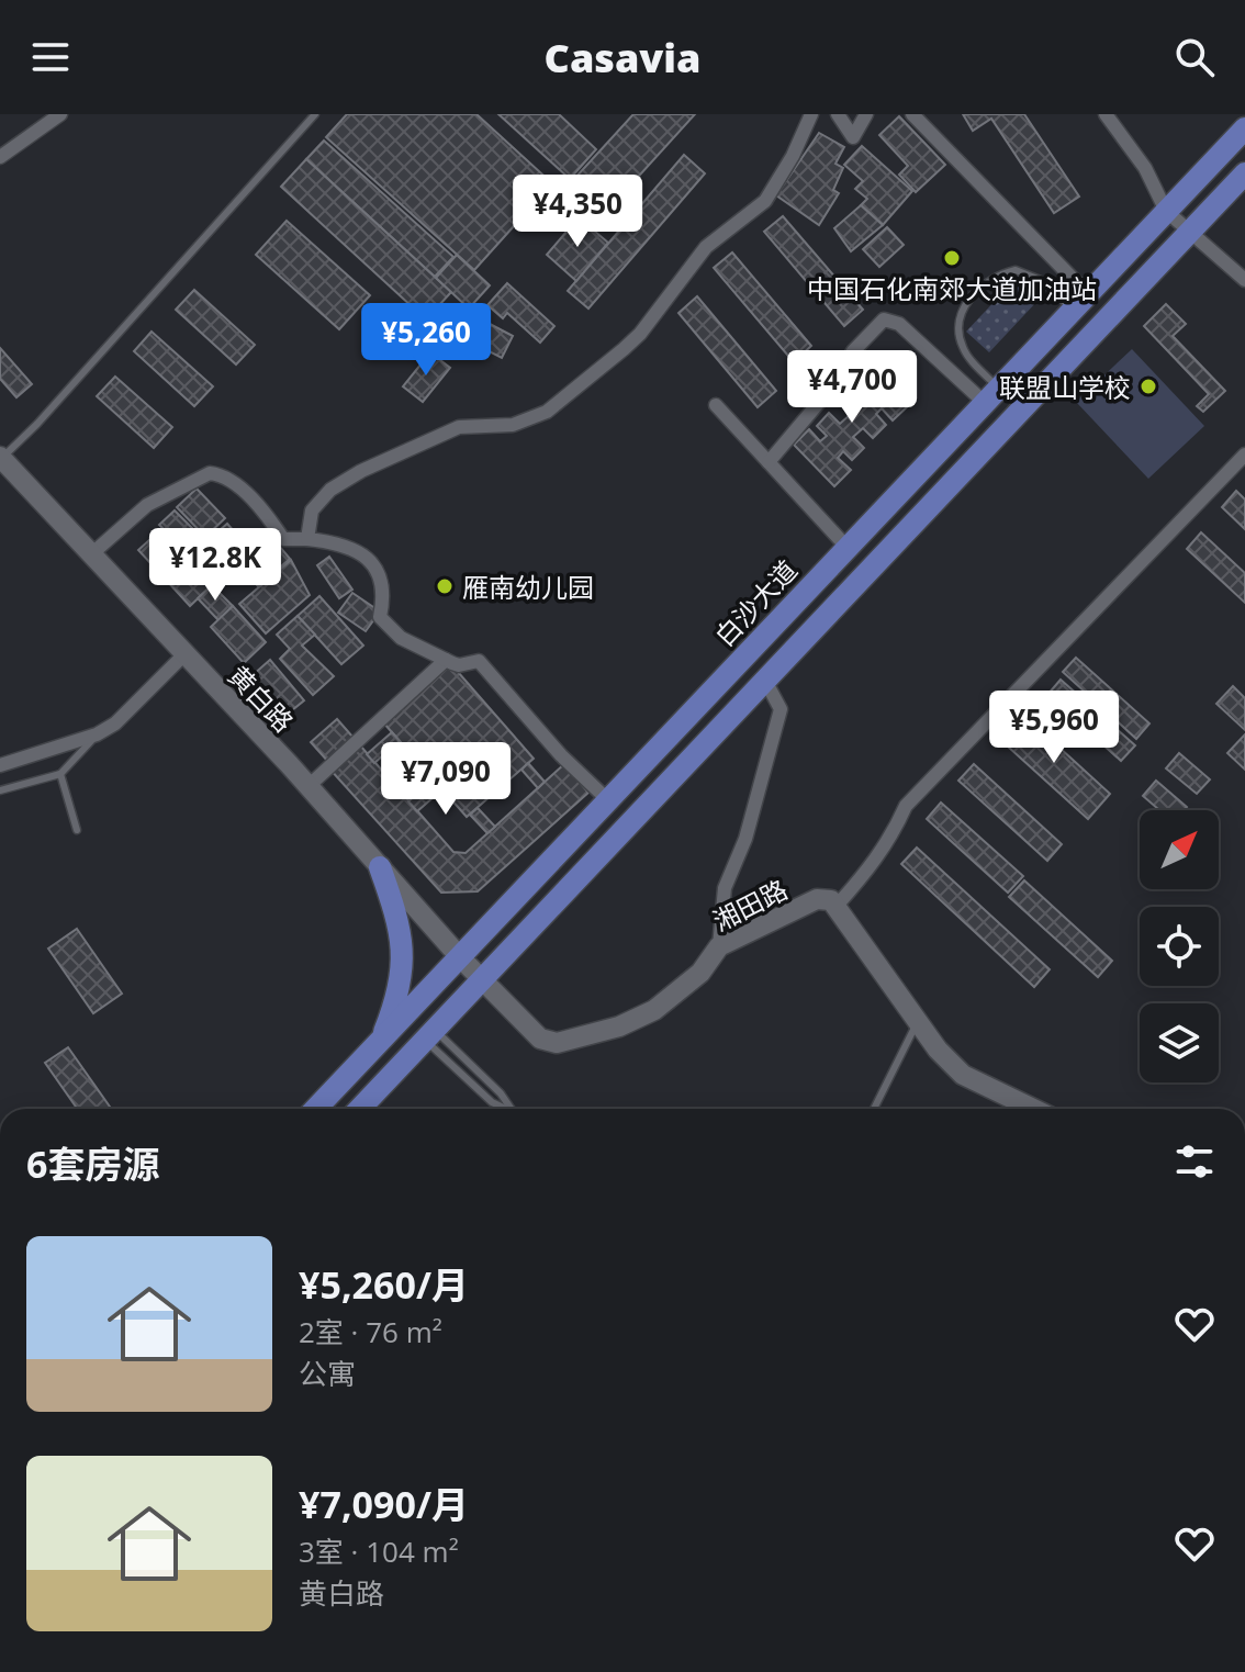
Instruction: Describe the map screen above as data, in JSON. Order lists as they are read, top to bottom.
{
  "streets": {
    "main road": ["白沙大道"],
    "street": ["黄白路", "湘田路"]
  },
  "crossings": [
    ["白沙大道", "黄白路"],
    ["黄白路", "湘田路"]
  ],
  "places": ["中国石化南郊大道加油站", "联盟山学校", "雁南幼儿园"],
  "north": "top right",
  "page": {
    "header": "Casavia",
    "price": [
      "¥4,350",
      "¥5,260",
      "¥4,700",
      "¥12.8K",
      "¥5,960",
      "¥7,090"
    ],
    "heading": "6套房源",
    "list": [
      {
        "name": "¥5,260/月",
        "note": "2室 · 76 m² · 公寓"
      },
      {
        "name": "¥7,090/月",
        "note": "3室 · 104 m² · 黄白路"
      }
    ]
  }
}
